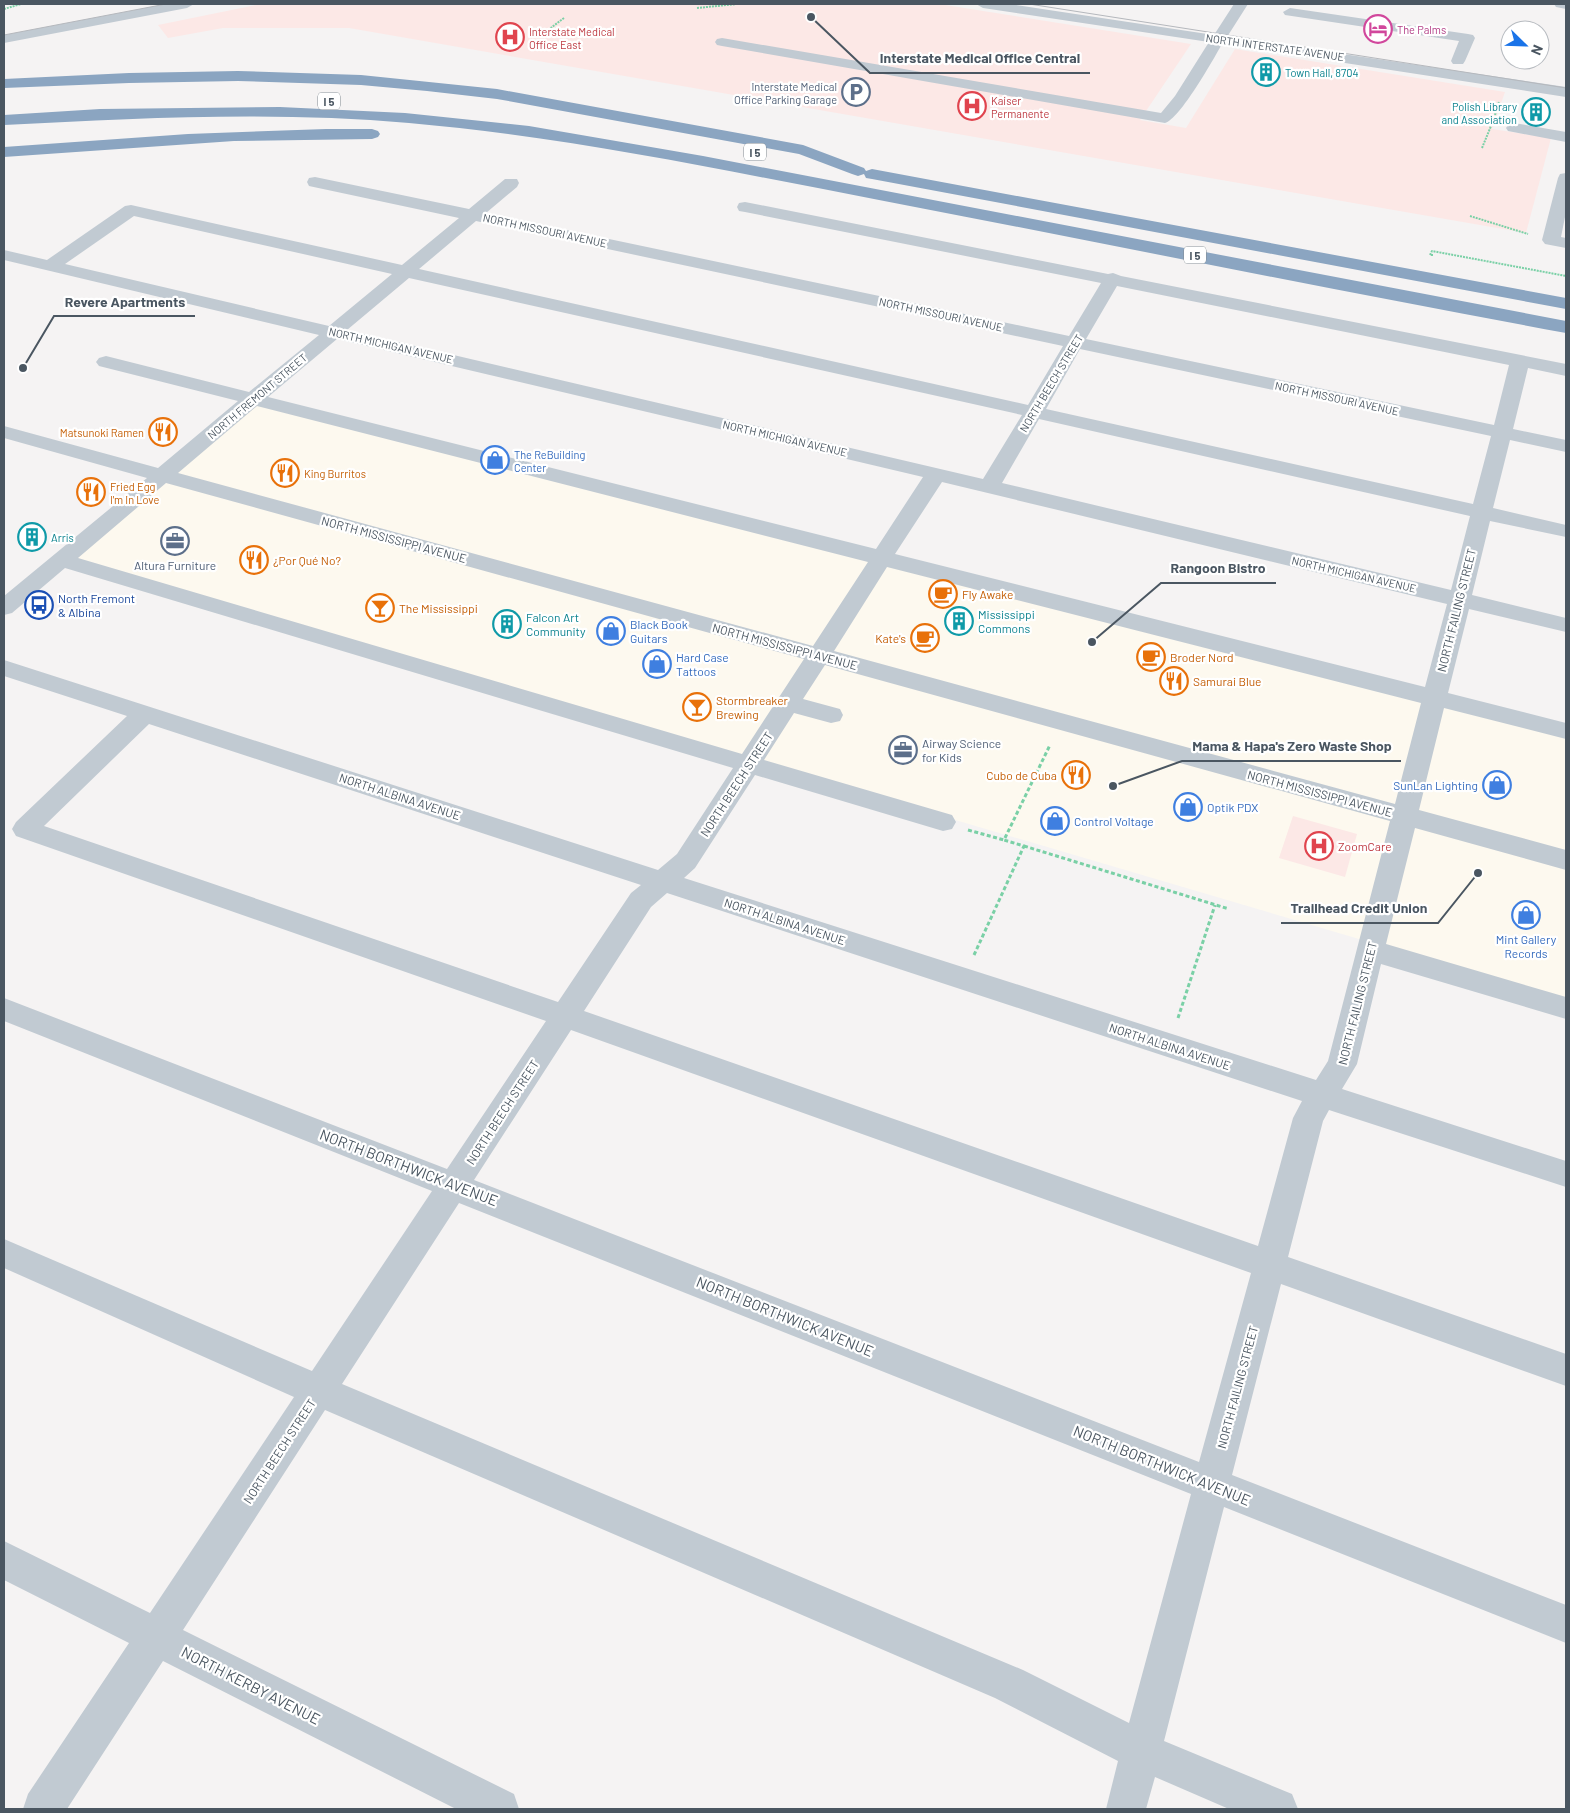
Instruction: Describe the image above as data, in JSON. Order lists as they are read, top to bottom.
{
  "streets": {
    "highway": ["I 5"],
    "street": [
      "NORTH INTERSTATE AVENUE",
      "NORTH MISSOURI AVENUE",
      "NORTH MICHIGAN AVENUE",
      "NORTH BEECH STREET",
      "NORTH FREMONT STREET",
      "NORTH MISSISSIPPI AVENUE",
      "NORTH FAILING STREET",
      "NORTH ALBINA AVENUE",
      "NORTH BORTHWICK AVENUE",
      "NORTH KERBY AVENUE"
    ]
  },
  "crossings": [
    ["NORTH MISSOURI AVENUE", "NORTH BEECH STREET"],
    ["NORTH MISSOURI AVENUE", "NORTH FREMONT STREET"],
    ["NORTH MISSOURI AVENUE", "NORTH FAILING STREET"],
    ["NORTH MICHIGAN AVENUE", "NORTH BEECH STREET"],
    ["NORTH MICHIGAN AVENUE", "NORTH FREMONT STREET"],
    ["NORTH MICHIGAN AVENUE", "NORTH FAILING STREET"],
    ["NORTH BEECH STREET", "NORTH MISSISSIPPI AVENUE"],
    ["NORTH BEECH STREET", "NORTH ALBINA AVENUE"],
    ["NORTH BEECH STREET", "NORTH BORTHWICK AVENUE"],
    ["NORTH BEECH STREET", "NORTH KERBY AVENUE"],
    ["NORTH FREMONT STREET", "NORTH MISSISSIPPI AVENUE"],
    ["NORTH MISSISSIPPI AVENUE", "NORTH FAILING STREET"],
    ["NORTH FAILING STREET", "NORTH ALBINA AVENUE"],
    ["NORTH FAILING STREET", "NORTH BORTHWICK AVENUE"]
  ],
  "places": {
    "other": [
      "Interstate Medical Office Central",
      "Revere Apartments",
      "Rangoon Bistro",
      "Mama & Hapa's Zero Waste Shop",
      "Trailhead Credit Union"
    ],
    "hotel": ["The Palms"],
    "hospital": ["Interstate Medical Office East", "Kaiser Permanente", "ZoomCare"],
    "building": [
      "Town Hall, 8704",
      "Polish Library and Association",
      "Arris",
      "Mississippi Commons",
      "Falcon Art Community"
    ],
    "parking": ["Interstate Medical Office Parking Garage"],
    "restaurant": [
      "Matsunoki Ramen",
      "King Burritos",
      "Fried Egg I'm In Love",
      "¿Por Qué No?",
      "Samurai Blue",
      "Cubo de Cuba"
    ],
    "shop": [
      "The ReBuilding Center",
      "Black Book Guitars",
      "Hard Case Tattoos",
      "SunLan Lighting",
      "Optik PDX",
      "Control Voltage",
      "Mint Gallery Records"
    ],
    "office": ["Altura Furniture", "Airway Science for Kids"],
    "cafe": ["Fly Awake", "Kate's", "Broder Nord"],
    "bus stop": ["North Fremont & Albina"],
    "bar": ["The Mississippi", "Stormbreaker Brewing"]
  },
  "north": "bottom right"
}
